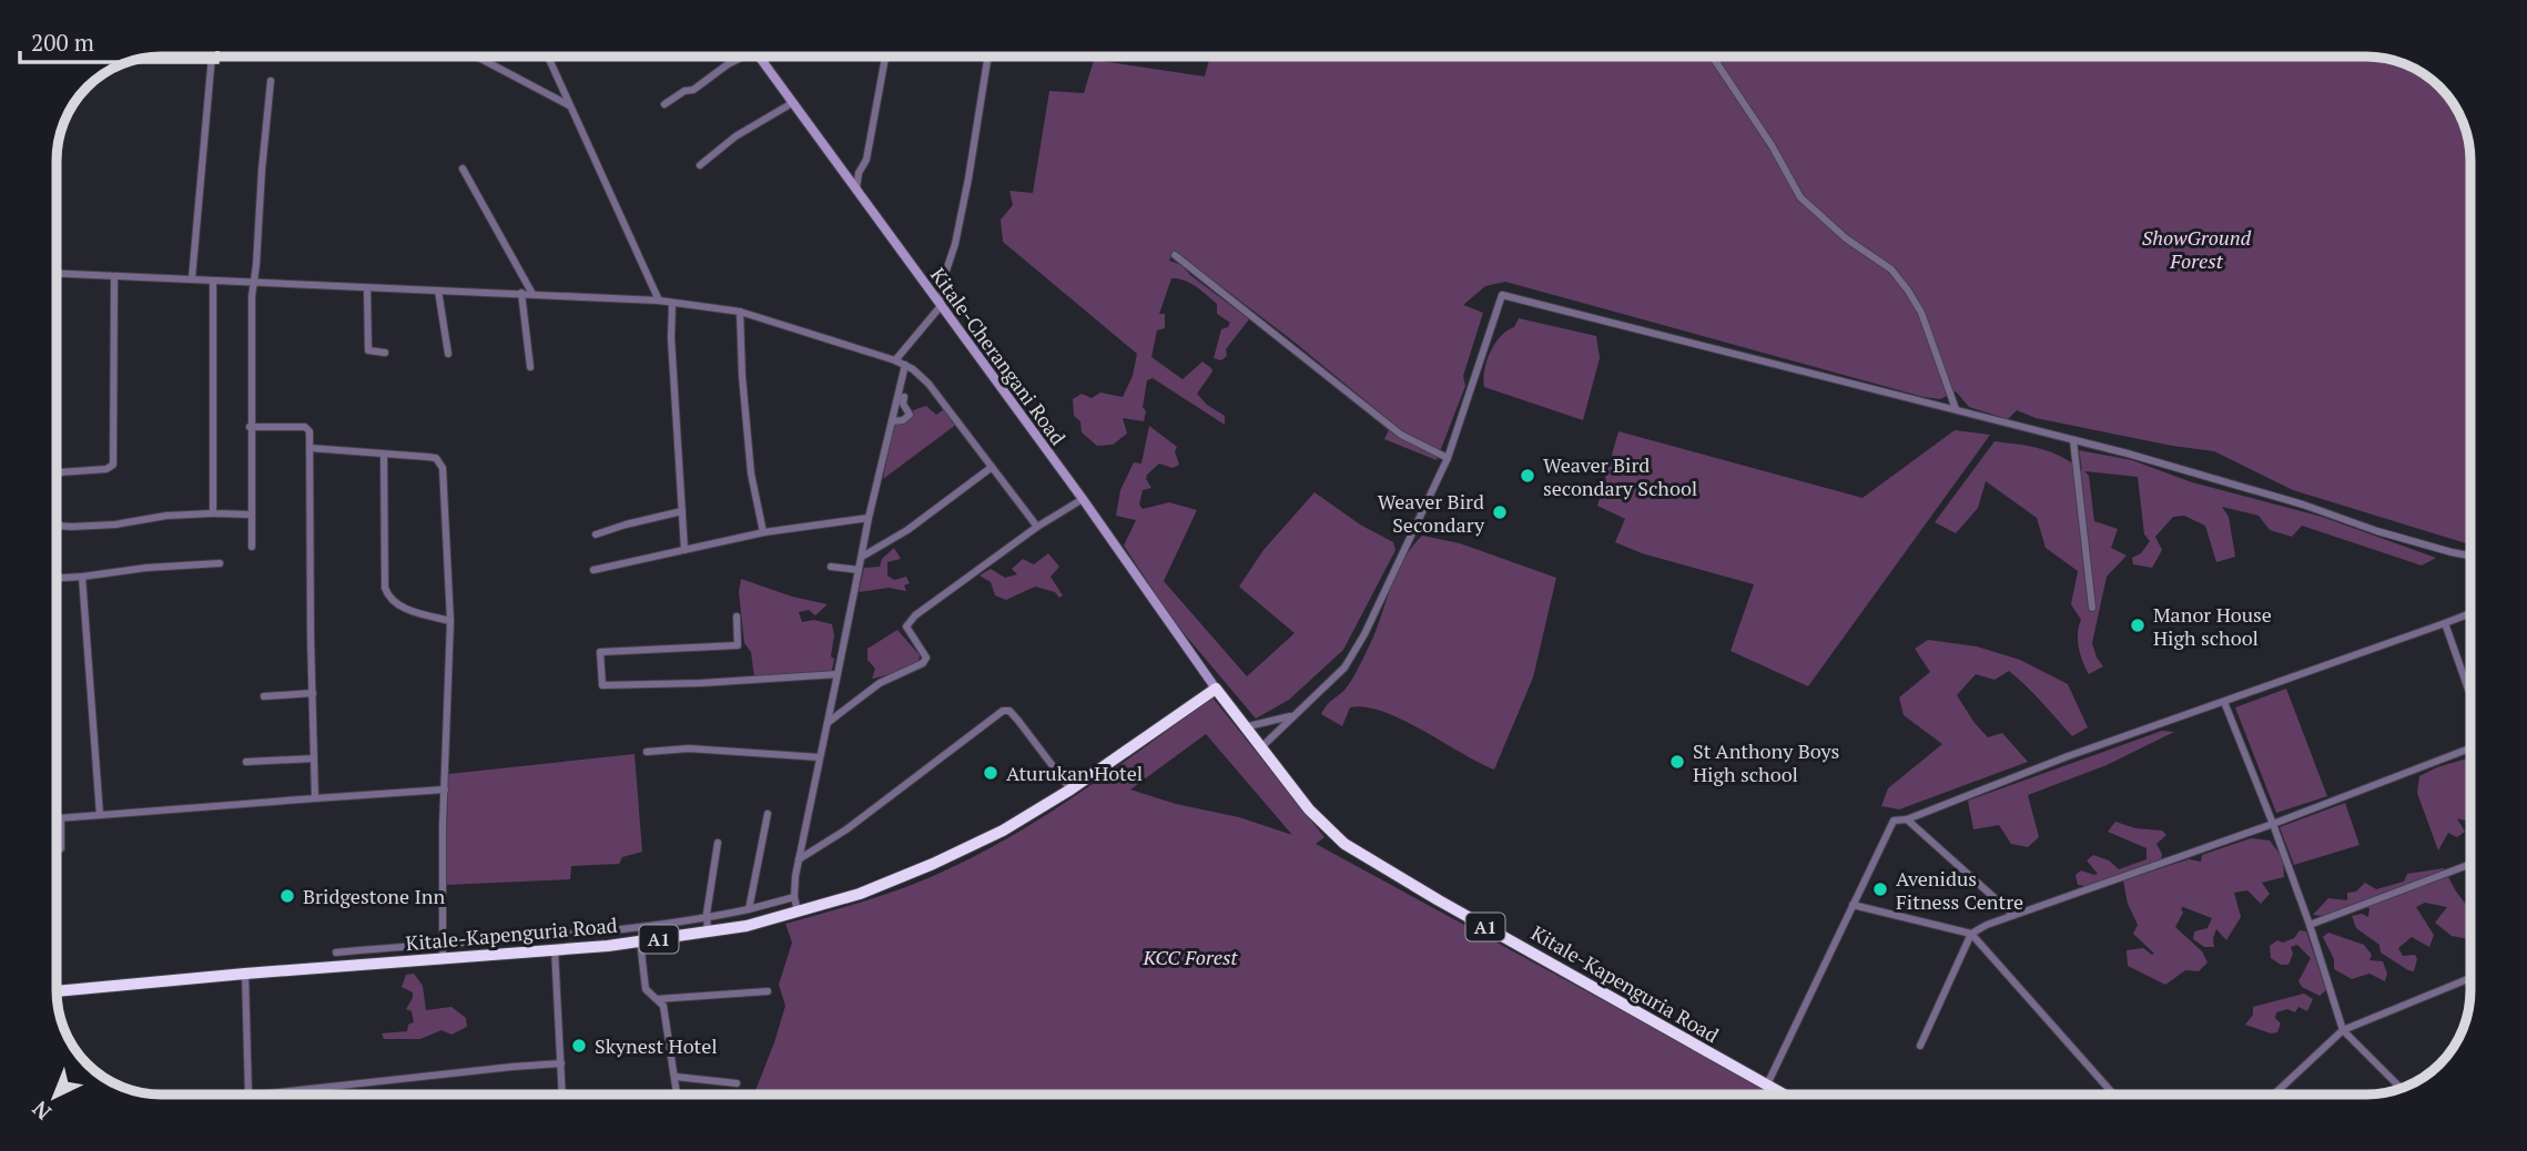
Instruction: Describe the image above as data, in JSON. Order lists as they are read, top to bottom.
{
  "streets": {
    "highway": ["A1", "Kitale-Kapenguria Road"],
    "main road": ["Kitale-Cherangani Road"]
  },
  "crossings": [
    ["Kitale-Cherangani Road", "Kitale-Kapenguria Road"]
  ],
  "parks": ["ShowGround Forest", "KCC Forest"],
  "places": [
    "Weaver Bird secondary School",
    "Weaver Bird Secondary",
    "Manor House High school",
    "St Anthony Boys High school",
    "Aturukan Hotel",
    "Avenidus Fitness Centre",
    "Bridgestone Inn",
    "Skynest Hotel"
  ],
  "scale_bar": "200 m",
  "north": "bottom left"
}
